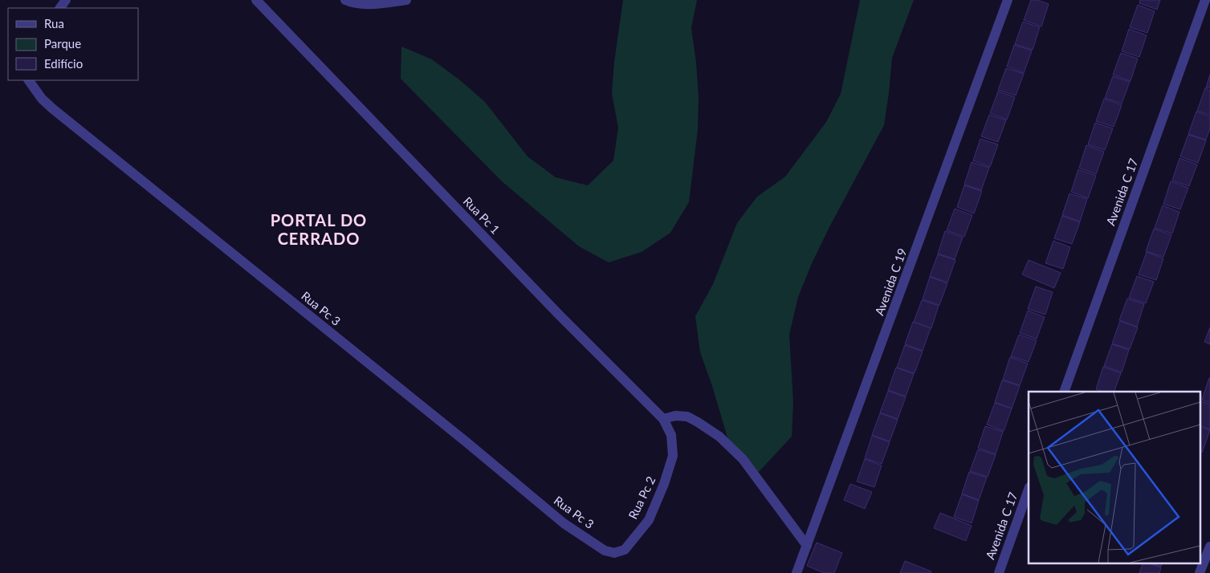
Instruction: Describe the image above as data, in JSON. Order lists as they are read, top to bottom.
{
  "streets": {
    "street": [
      "Avenida C 17",
      "Rua Pc 1",
      "Avenida C 19",
      "Rua Pc 3",
      "Rua Pc 2"
    ]
  },
  "crossings": [
    ["Rua Pc 1", "Rua Pc 2"],
    ["Rua Pc 3", "Rua Pc 2"]
  ],
  "districts": ["PORTAL DO CERRADO"],
  "legend": ["Rua", "Parque", "Edifício"]
}
